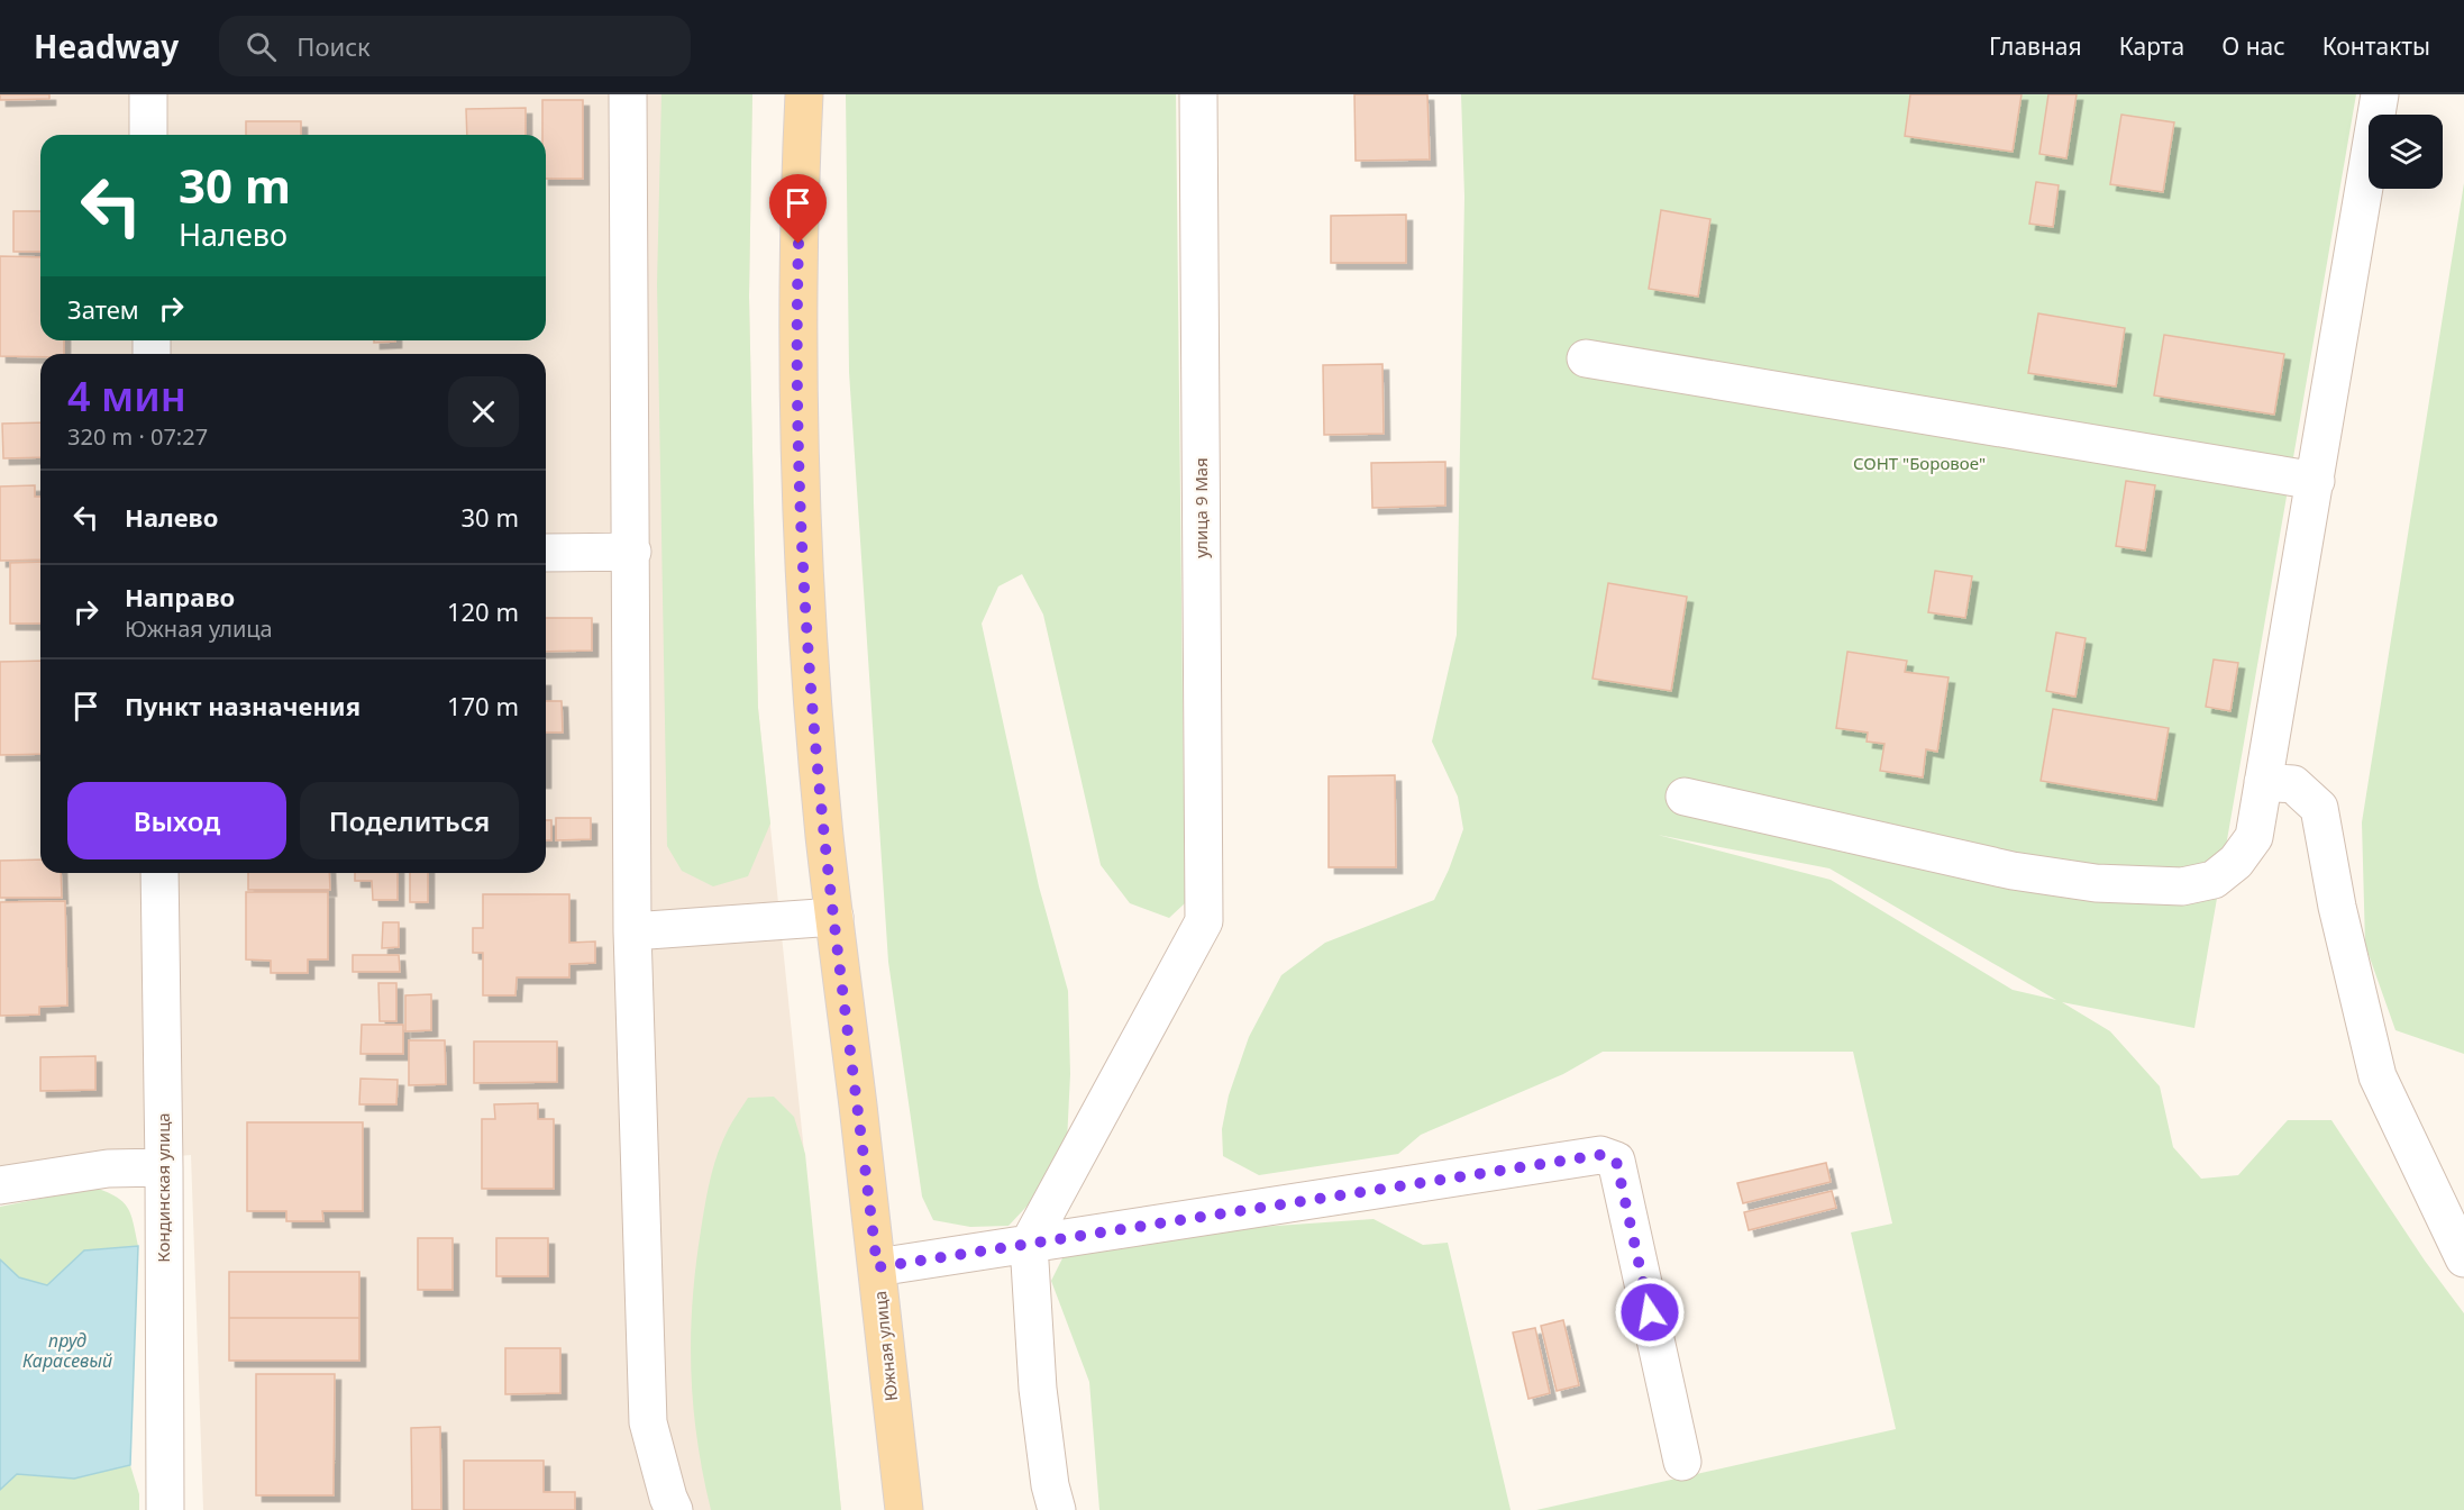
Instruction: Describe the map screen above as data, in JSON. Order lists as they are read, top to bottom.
{
  "streets": {
    "main road": ["Южная улица"],
    "street": ["улица 9 Мая", "Кондинская улица"]
  },
  "water": ["пруд Карасевый"],
  "parks": ["СОНТ \"Боровое\""],
  "page": {
    "header": "Headway",
    "search": "Поиск",
    "nav": [
      "Главная",
      "Карта",
      "О нас",
      "Контакты"
    ],
    "turn": ["30 m", "Налево"],
    "then": "Затем",
    "heading": ["4 мин", "320 m · 07:27"],
    "list": [
      {
        "name": "Налево",
        "value": "30 m"
      },
      {
        "name": "Направо",
        "note": "Южная улица",
        "value": "120 m"
      },
      {
        "name": "Пункт назначения",
        "value": "170 m"
      }
    ],
    "buttons": ["Выход", "Поделиться"]
  }
}
